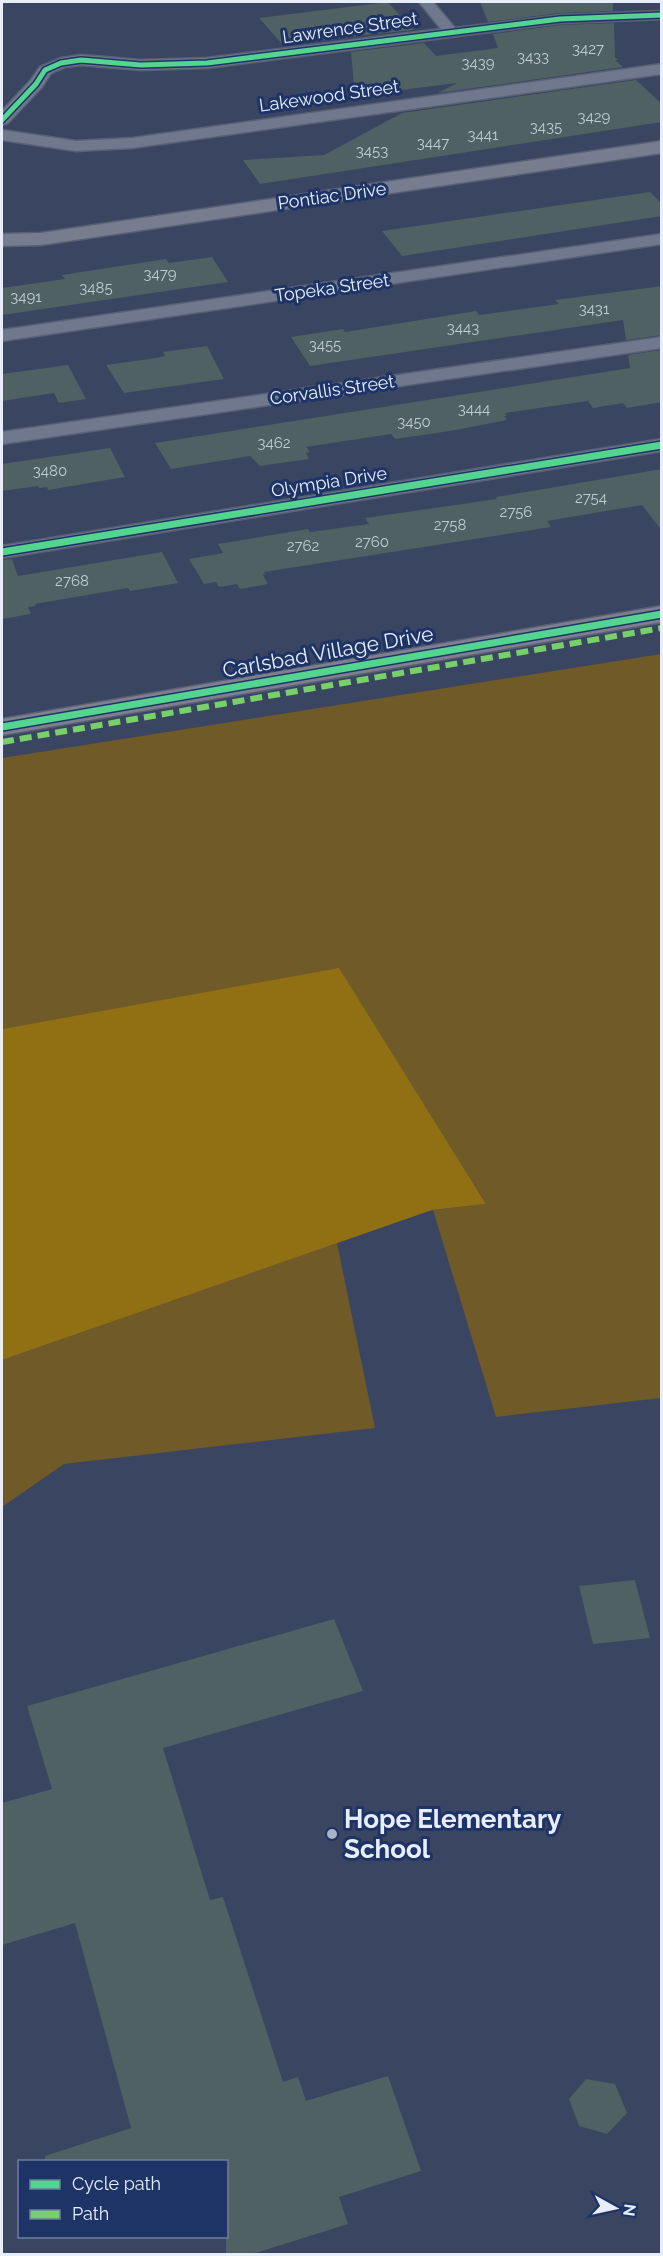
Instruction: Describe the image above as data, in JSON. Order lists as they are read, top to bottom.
{
  "streets": {
    "main road": ["Pontiac Drive", "Carlsbad Village Drive"],
    "street": [
      "Lawrence Street",
      "Lakewood Street",
      "Topeka Street",
      "Corvallis Street",
      "Olympia Drive"
    ]
  },
  "places": ["Hope Elementary School"],
  "house_numbers": [
    "3427",
    "3433",
    "3439",
    "3429",
    "3435",
    "3441",
    "3447",
    "3453",
    "3479",
    "3485",
    "3491",
    "3431",
    "3443",
    "3455",
    "3444",
    "3450",
    "3462",
    "3480",
    "2754",
    "2756",
    "2758",
    "2760",
    "2762",
    "2768"
  ],
  "legend": ["Cycle path", "Path"],
  "north": "right"
}
